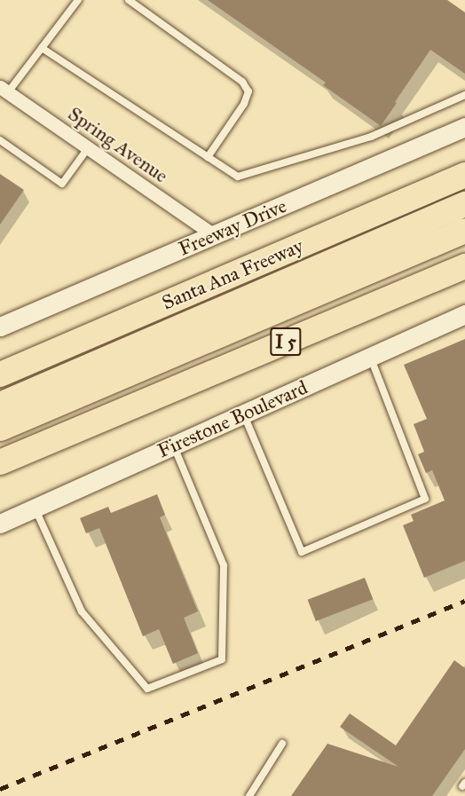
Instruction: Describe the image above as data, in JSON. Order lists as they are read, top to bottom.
{
  "streets": {
    "highway": ["Santa Ana Freeway", "I 5"],
    "street": ["Spring Avenue", "Freeway Drive", "Firestone Boulevard"]
  },
  "crossings": [
    ["Spring Avenue", "Freeway Drive"]
  ]
}
